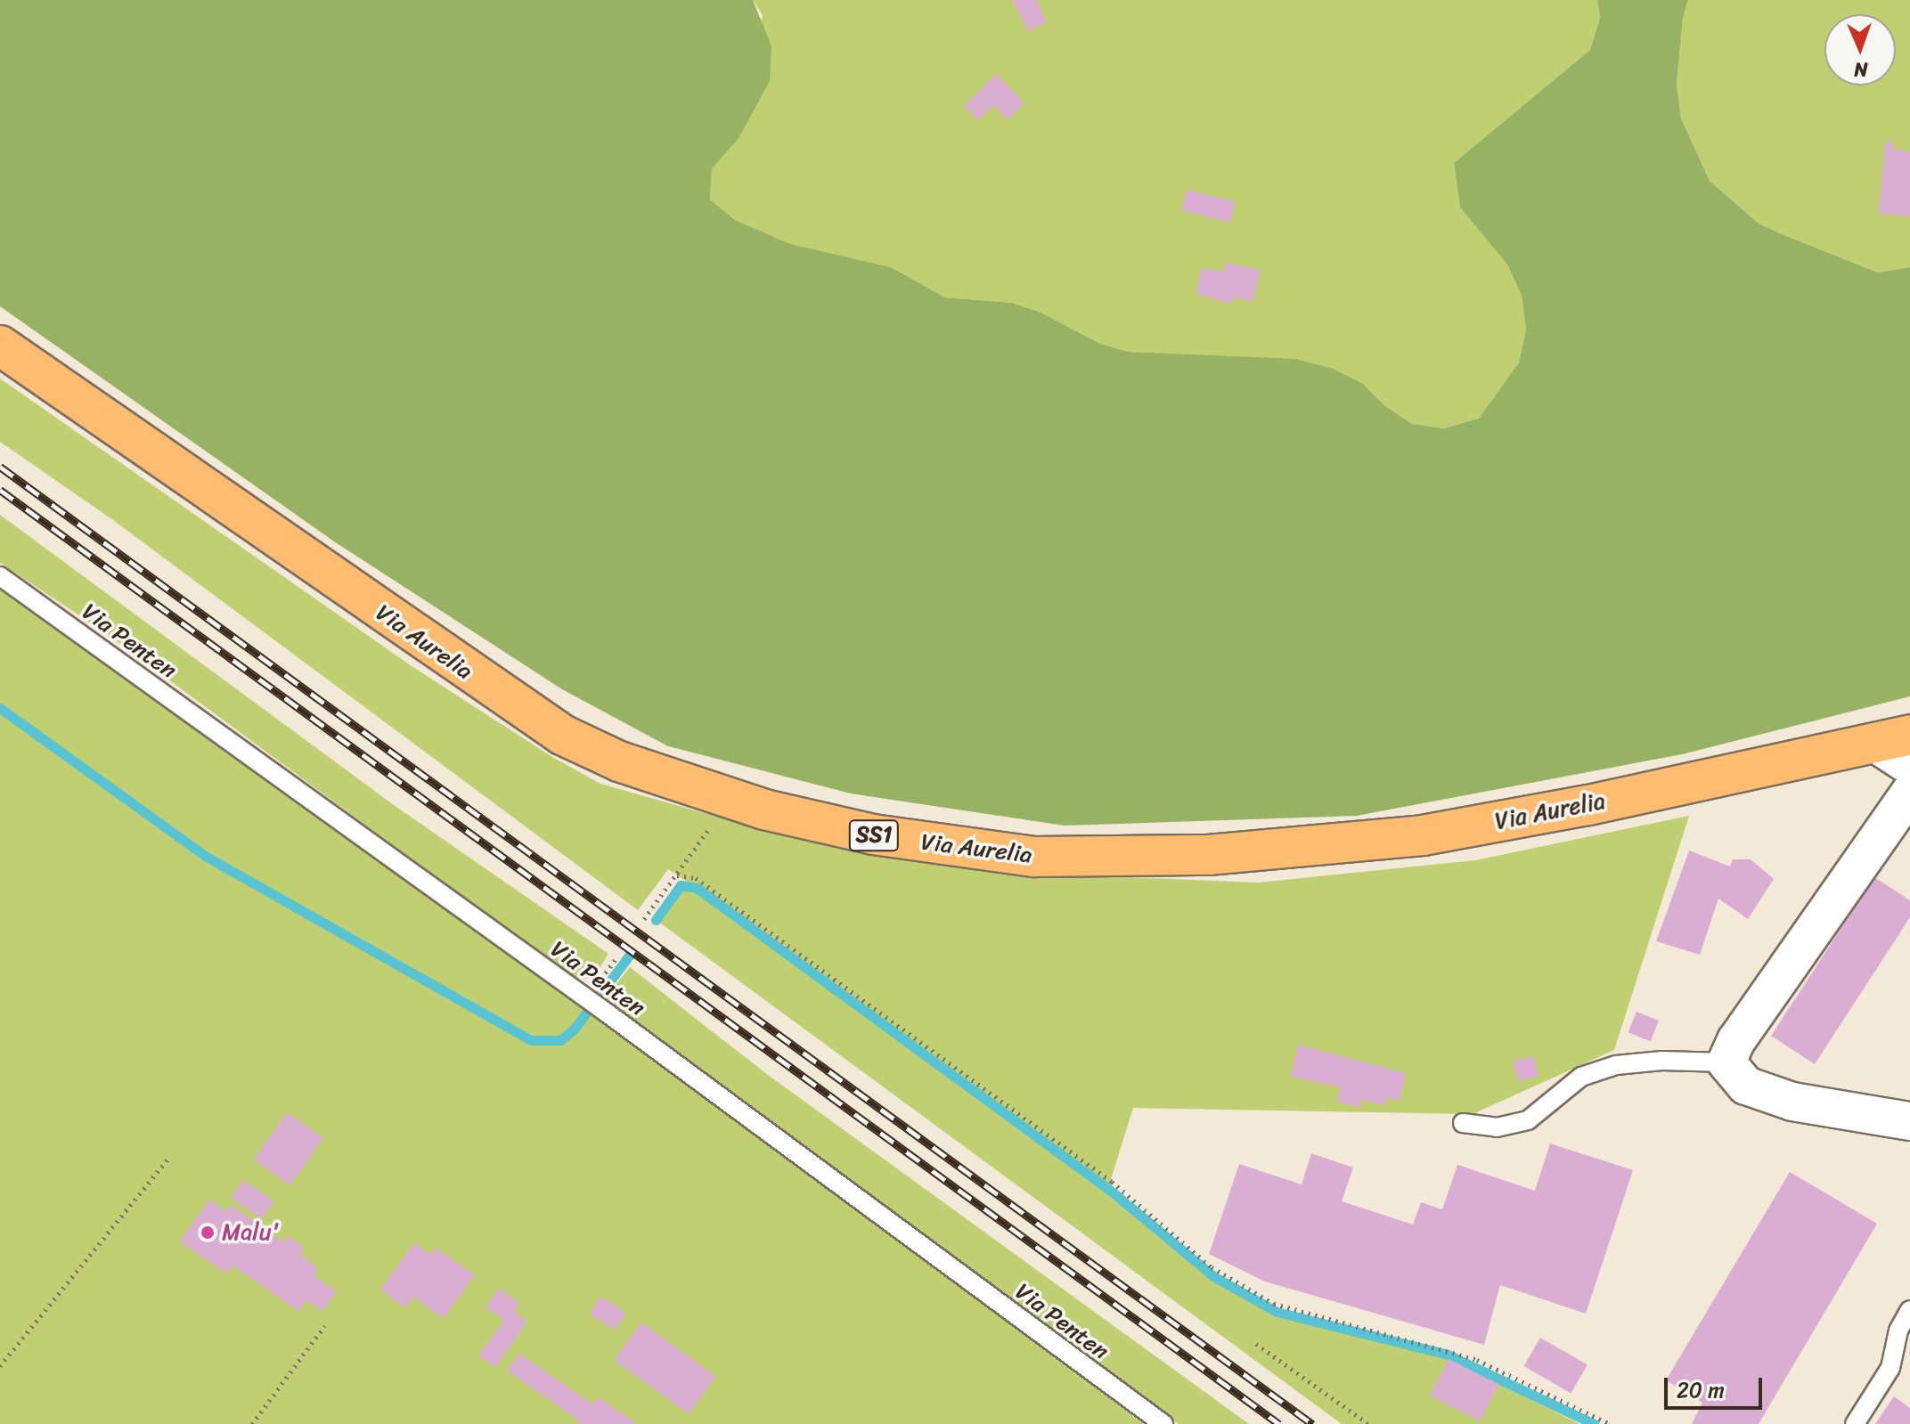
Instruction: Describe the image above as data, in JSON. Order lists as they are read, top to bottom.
{
  "streets": {
    "main road": ["Via Aurelia", "SS1"],
    "lane": ["Via Penten"]
  },
  "places": ["Malu'"],
  "scale_bar": "20 m",
  "north": "bottom"
}
